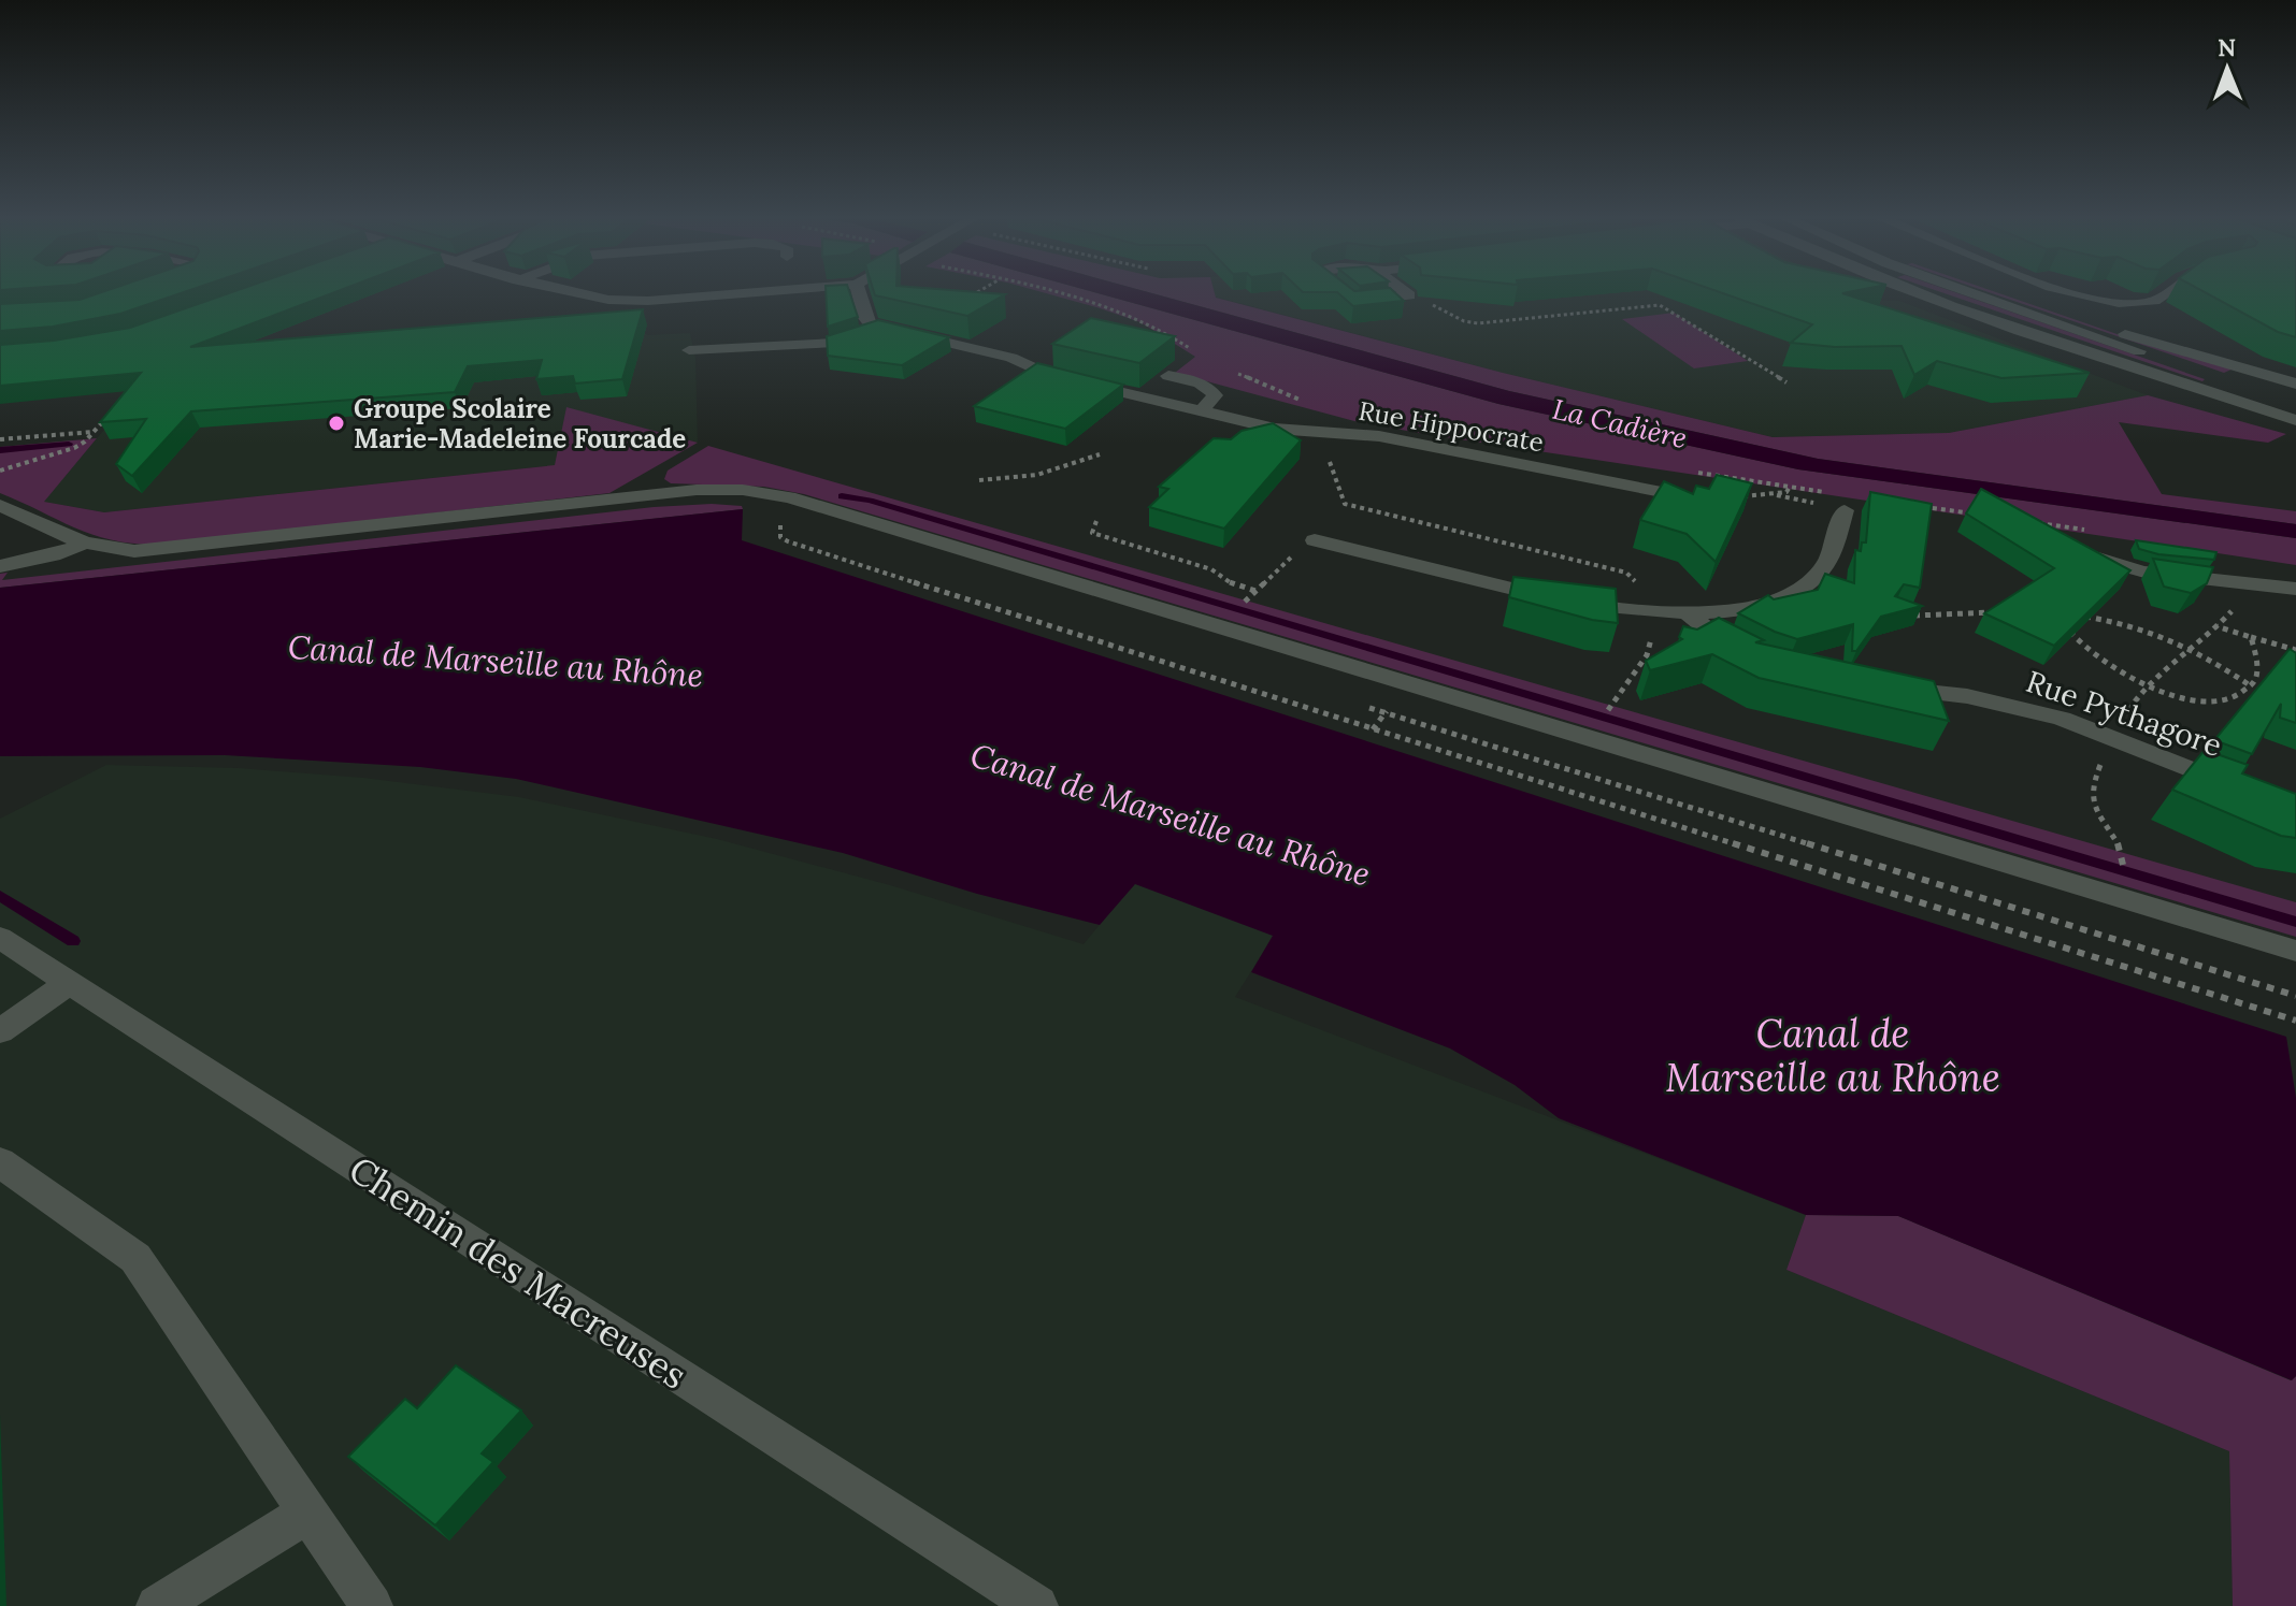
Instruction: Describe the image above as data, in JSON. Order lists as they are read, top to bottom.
{
  "streets": {
    "street": ["Rue Hippocrate", "Rue Pythagore", "Chemin des Macreuses"]
  },
  "water": ["La Cadière", "Canal de Marseille au Rhône"],
  "places": ["Groupe Scolaire Marie-Madeleine Fourcade"],
  "north": "top"
}
